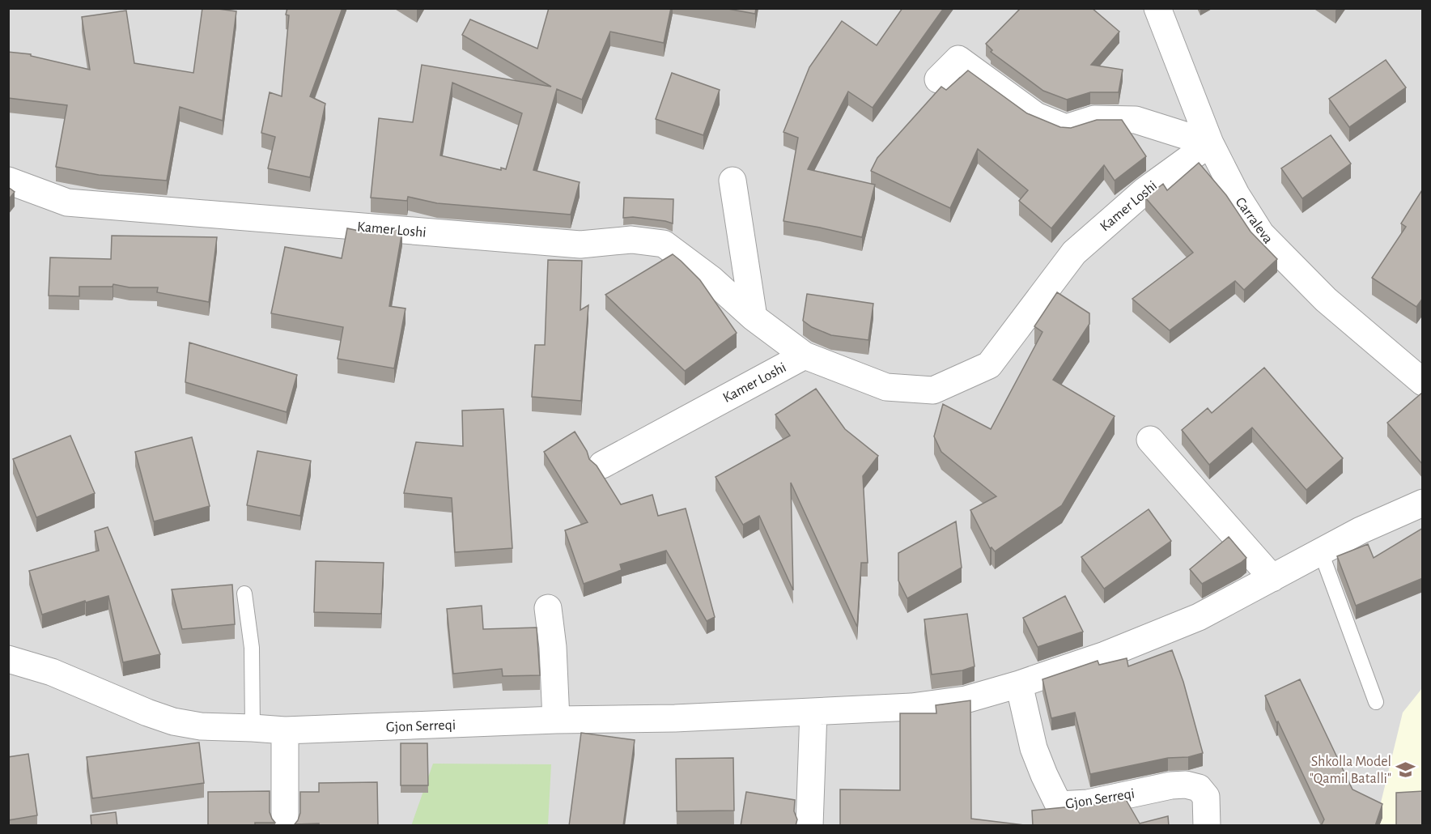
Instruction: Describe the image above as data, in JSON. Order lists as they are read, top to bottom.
{
  "streets": {
    "street": ["Kamer Loshi", "Carraleva", "Gjon Serreqi"]
  },
  "crossings": [
    ["Kamer Loshi", "Carraleva"]
  ],
  "places": {
    "school or university": ["Shkolla Model \"Qamil Batalli\""]
  }
}
